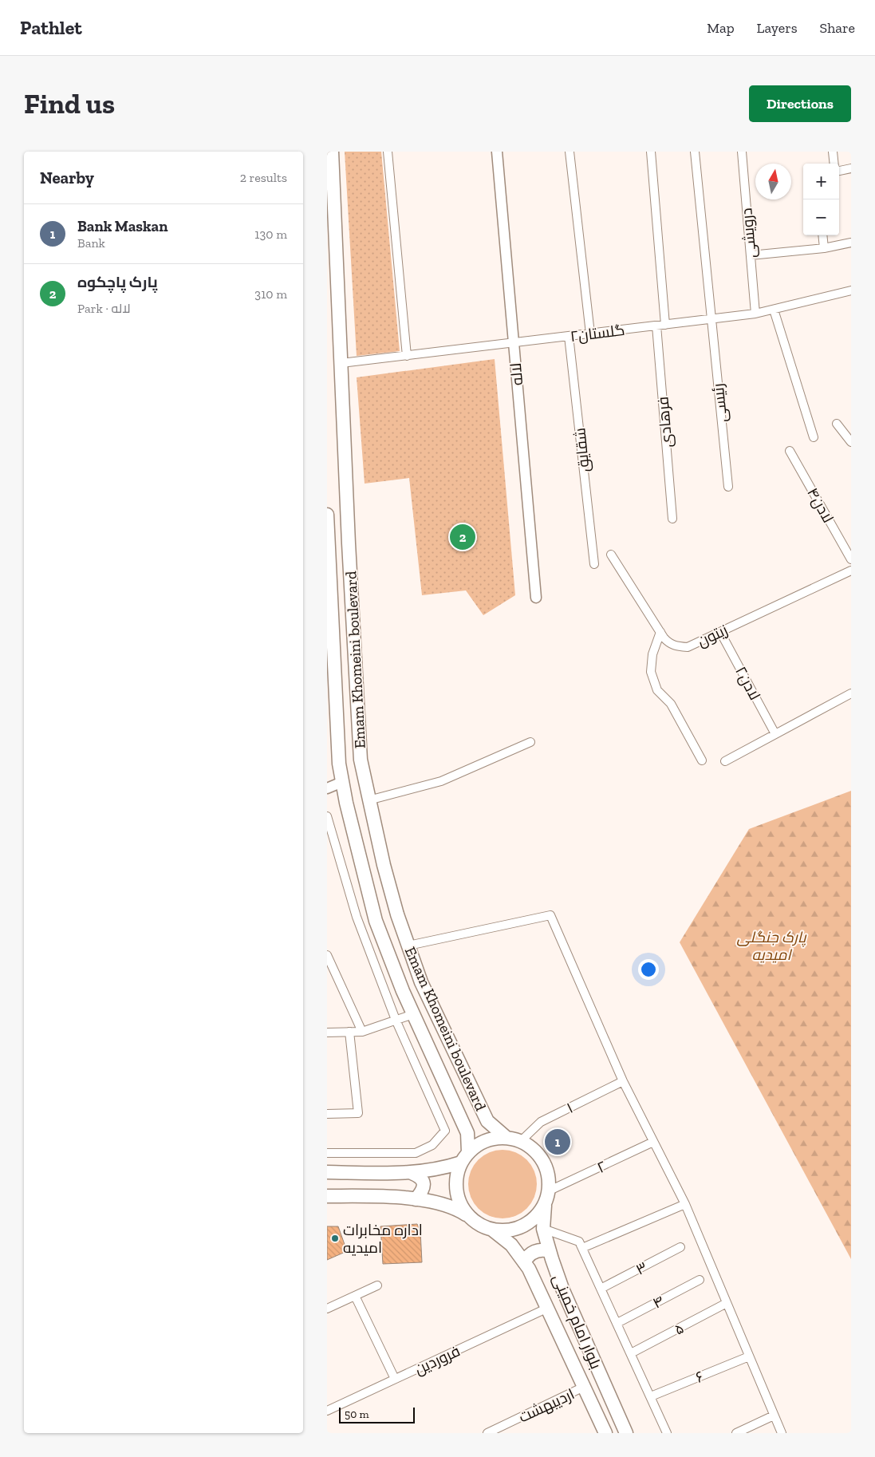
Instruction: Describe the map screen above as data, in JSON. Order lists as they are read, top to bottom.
{
  "streets": {
    "main road": ["Emam Khomeini boulevard", "بلوار امام خمینی"],
    "street": [
      "درویشی",
      "گلستان۲",
      "لاله",
      "رئیسی",
      "فرهادی",
      "شقایق",
      "لادن۴",
      "زیتون",
      "لادن۲",
      "۱",
      "۲",
      "۳",
      "۴",
      "۵",
      "فروردین",
      "۶",
      "اردیبهشت"
    ]
  },
  "crossings": [
    ["درویشی", "گلستان۲"],
    ["گلستان۲", "لاله"],
    ["گلستان۲", "رئیسی"],
    ["گلستان۲", "فرهادی"],
    ["گلستان۲", "شقایق"],
    ["گلستان۲", "Emam Khomeini boulevard"],
    ["زیتون", "لادن۲"],
    ["Emam Khomeini boulevard", "۱"],
    ["Emam Khomeini boulevard", "۲"],
    ["Emam Khomeini boulevard", "بلوار امام خمینی"],
    ["۱", "۲"],
    ["۱", "بلوار امام خمینی"],
    ["۲", "بلوار امام خمینی"],
    ["بلوار امام خمینی", "فروردین"],
    ["بلوار امام خمینی", "اردیبهشت"]
  ],
  "parks": ["پارک جنگلی امیدیه"],
  "places": ["اداره مخابرات امیدیه"],
  "scale_bar": "50 m",
  "north": "top",
  "page": {
    "header": "Pathlet",
    "nav": ["Map", "Layers", "Share"],
    "buttons": "Directions",
    "title": "Find us",
    "heading": ["Nearby", "2 results"],
    "map_buttons": ["+", "−"],
    "list": [
      {
        "mark": "1",
        "name": "Bank Maskan",
        "note": "Bank",
        "value": "130 m"
      },
      {
        "mark": "2",
        "name": "پارک پاچکوه",
        "note": "Park · لاله",
        "value": "310 m"
      }
    ],
    "pins": ["2", "1"],
    "scale": "50 m"
  }
}
